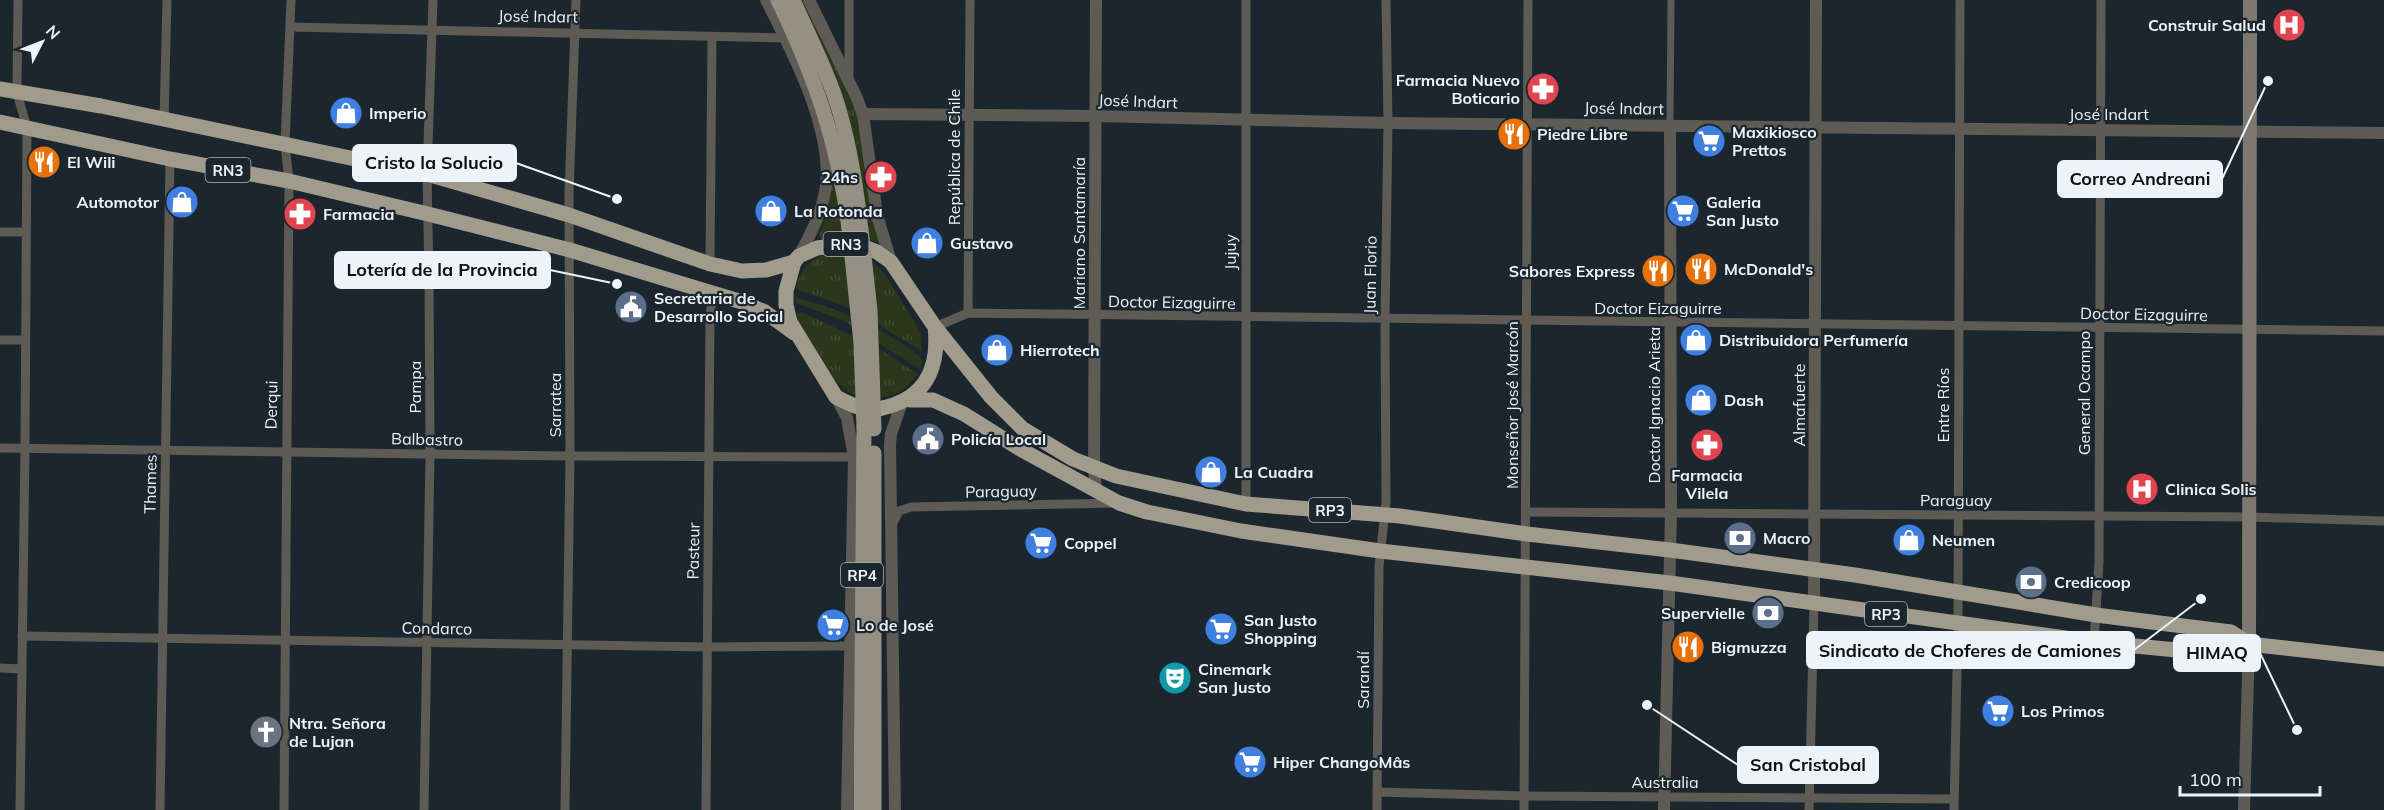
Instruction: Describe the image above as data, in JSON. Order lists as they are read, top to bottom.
{
  "streets": {
    "highway": ["RN3", "RP3"],
    "main road": ["RP4"],
    "street": [
      "José Indart",
      "República de Chile",
      "Mariano Santamaría",
      "Jujuy",
      "Juan Florio",
      "Doctor Eizaguirre",
      "Pampa",
      "General Ocampo",
      "Derqui",
      "Sarratea",
      "Monseñor José Marcón",
      "Doctor Ignacio Arieta",
      "Almafuerte",
      "Entre Ríos",
      "Balbastro",
      "Thames",
      "Paraguay",
      "Pasteur",
      "Condarco",
      "Sarandí",
      "Australia"
    ]
  },
  "crossings": [
    ["José Indart", "República de Chile"],
    ["José Indart", "Mariano Santamaría"],
    ["José Indart", "Jujuy"],
    ["José Indart", "Juan Florio"],
    ["José Indart", "Pampa"],
    ["José Indart", "General Ocampo"],
    ["José Indart", "Derqui"],
    ["José Indart", "Sarratea"],
    ["José Indart", "Monseñor José Marcón"],
    ["José Indart", "Doctor Ignacio Arieta"],
    ["José Indart", "Almafuerte"],
    ["José Indart", "Entre Ríos"],
    ["República de Chile", "Doctor Eizaguirre"],
    ["RN3", "Doctor Eizaguirre"],
    ["RN3", "Pampa"],
    ["RN3", "Derqui"],
    ["RN3", "Sarratea"],
    ["RN3", "Thames"],
    ["RN3", "RP3"],
    ["RN3", "Pasteur"],
    ["Mariano Santamaría", "Doctor Eizaguirre"],
    ["Mariano Santamaría", "RP3"],
    ["Jujuy", "Doctor Eizaguirre"],
    ["Jujuy", "RP3"],
    ["Juan Florio", "Doctor Eizaguirre"],
    ["Juan Florio", "RP3"],
    ["Juan Florio", "Sarandí"],
    ["Doctor Eizaguirre", "General Ocampo"],
    ["Doctor Eizaguirre", "Monseñor José Marcón"],
    ["Doctor Eizaguirre", "Doctor Ignacio Arieta"],
    ["Doctor Eizaguirre", "Almafuerte"],
    ["Doctor Eizaguirre", "Entre Ríos"],
    ["Doctor Eizaguirre", "RP3"],
    ["Pampa", "Balbastro"],
    ["Pampa", "Condarco"],
    ["General Ocampo", "Paraguay"],
    ["General Ocampo", "RP3"],
    ["Derqui", "Balbastro"],
    ["Derqui", "Condarco"],
    ["Sarratea", "Balbastro"],
    ["Sarratea", "Condarco"],
    ["Monseñor José Marcón", "Paraguay"],
    ["Monseñor José Marcón", "RP3"],
    ["Monseñor José Marcón", "Australia"],
    ["Doctor Ignacio Arieta", "Paraguay"],
    ["Doctor Ignacio Arieta", "RP3"],
    ["Doctor Ignacio Arieta", "Australia"],
    ["Almafuerte", "Paraguay"],
    ["Almafuerte", "RP3"],
    ["Almafuerte", "Australia"],
    ["Entre Ríos", "Paraguay"],
    ["Entre Ríos", "RP3"],
    ["Entre Ríos", "Australia"],
    ["Balbastro", "Thames"],
    ["Balbastro", "Pasteur"],
    ["Thames", "Condarco"],
    ["Paraguay", "RP3"],
    ["RP3", "Sarandí"],
    ["Pasteur", "Condarco"],
    ["Sarandí", "Australia"]
  ],
  "places": {
    "hospital": ["Construir Salud", "Clinica Solis"],
    "other": [
      "Correo Andreani",
      "Cristo la Solucio",
      "Lotería de la Provincia",
      "Sindicato de Choferes de Camiones",
      "San Cristobal",
      "HIMAQ"
    ],
    "pharmacy": [
      "Farmacia Nuevo Boticario",
      "24hs",
      "Farmacia",
      "Farmacia Vilela"
    ],
    "shop": [
      "Imperio",
      "Automotor",
      "La Rotonda",
      "Gustavo",
      "Distribuidora Perfumería",
      "Hierrotech",
      "Dash",
      "La Cuadra",
      "Neumen"
    ],
    "restaurant": [
      "Piedre Libre",
      "El Wili",
      "McDonald's",
      "Sabores Express",
      "Bigmuzza"
    ],
    "supermarket": [
      "Maxikiosco Prettos",
      "Galeria San Justo",
      "Coppel",
      "Lo de José",
      "San Justo Shopping",
      "Los Primos",
      "Hiper ChangoMâs"
    ],
    "public building": ["Secretaria de Desarrollo Social", "Policía Local"],
    "bank": ["Macro", "Credicoop", "Supervielle"],
    "theatre": ["Cinemark San Justo"],
    "church": ["Ntra. Señora de Lujan"]
  },
  "scale_bar": "100 m",
  "north": "top right"
}
